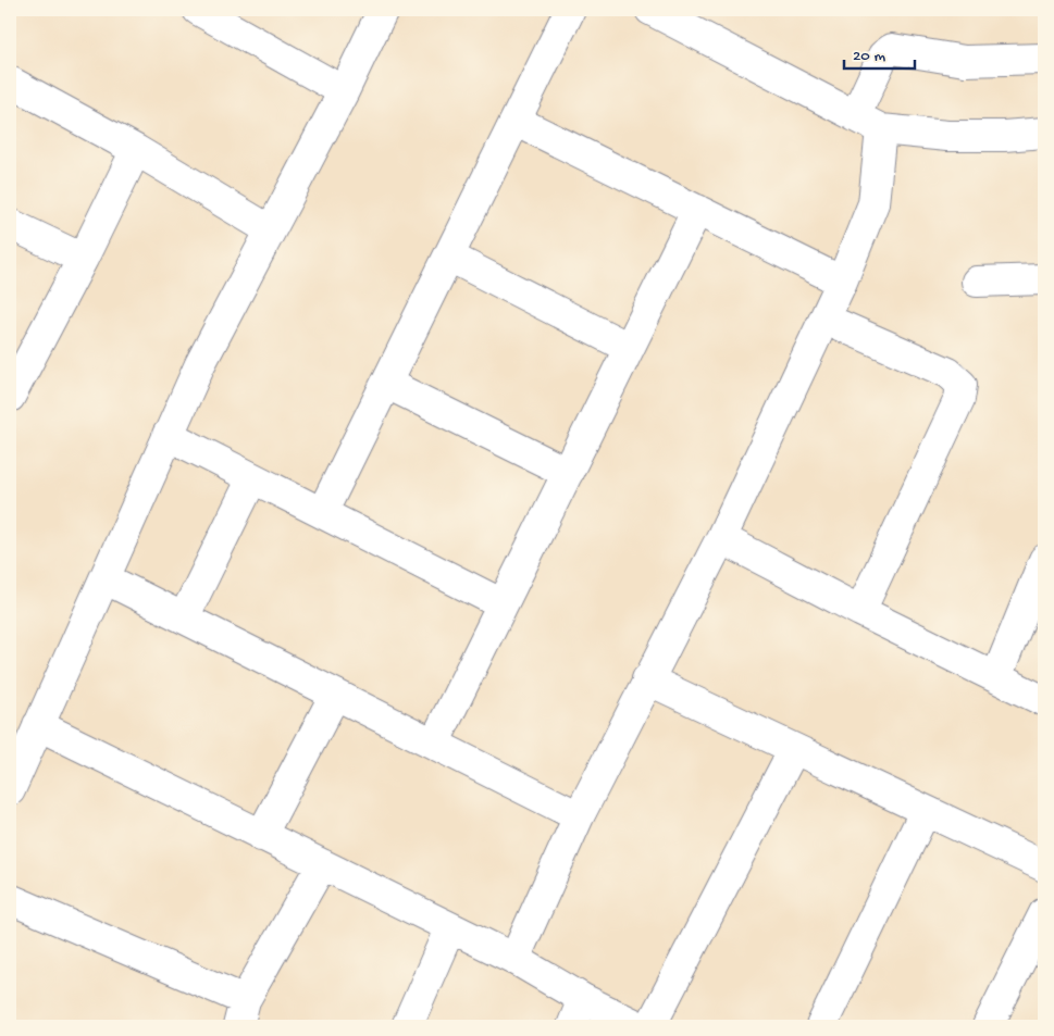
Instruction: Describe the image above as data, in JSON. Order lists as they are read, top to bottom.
{
  "scale_bar": "20 m"
}
